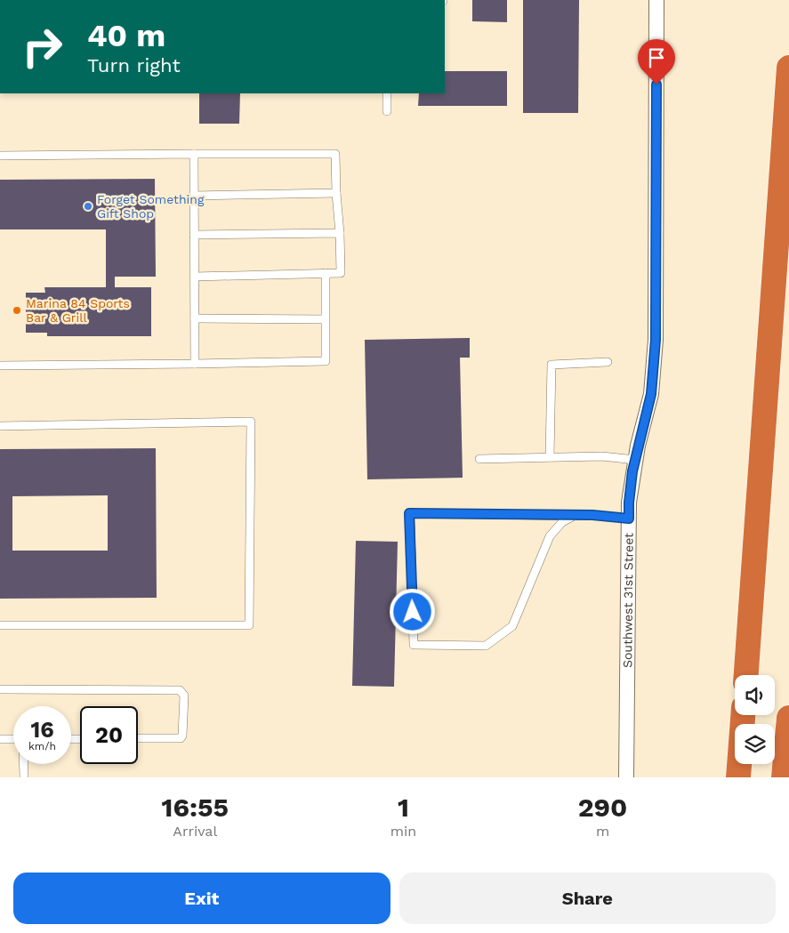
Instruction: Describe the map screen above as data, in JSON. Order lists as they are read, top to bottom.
{
  "streets": {
    "street": ["Southwest 31st Street"]
  },
  "places": ["Forget Something Gift Shop", "Marina 84 Sports Bar & Grill"],
  "page": {
    "turn": ["40 m", "Turn right"],
    "speed": "16 km/h",
    "limit": "20",
    "eta": [
      "16:55",
      "Arrival",
      "1",
      "min",
      "290",
      "m"
    ],
    "buttons": ["Exit", "Share"]
  }
}
